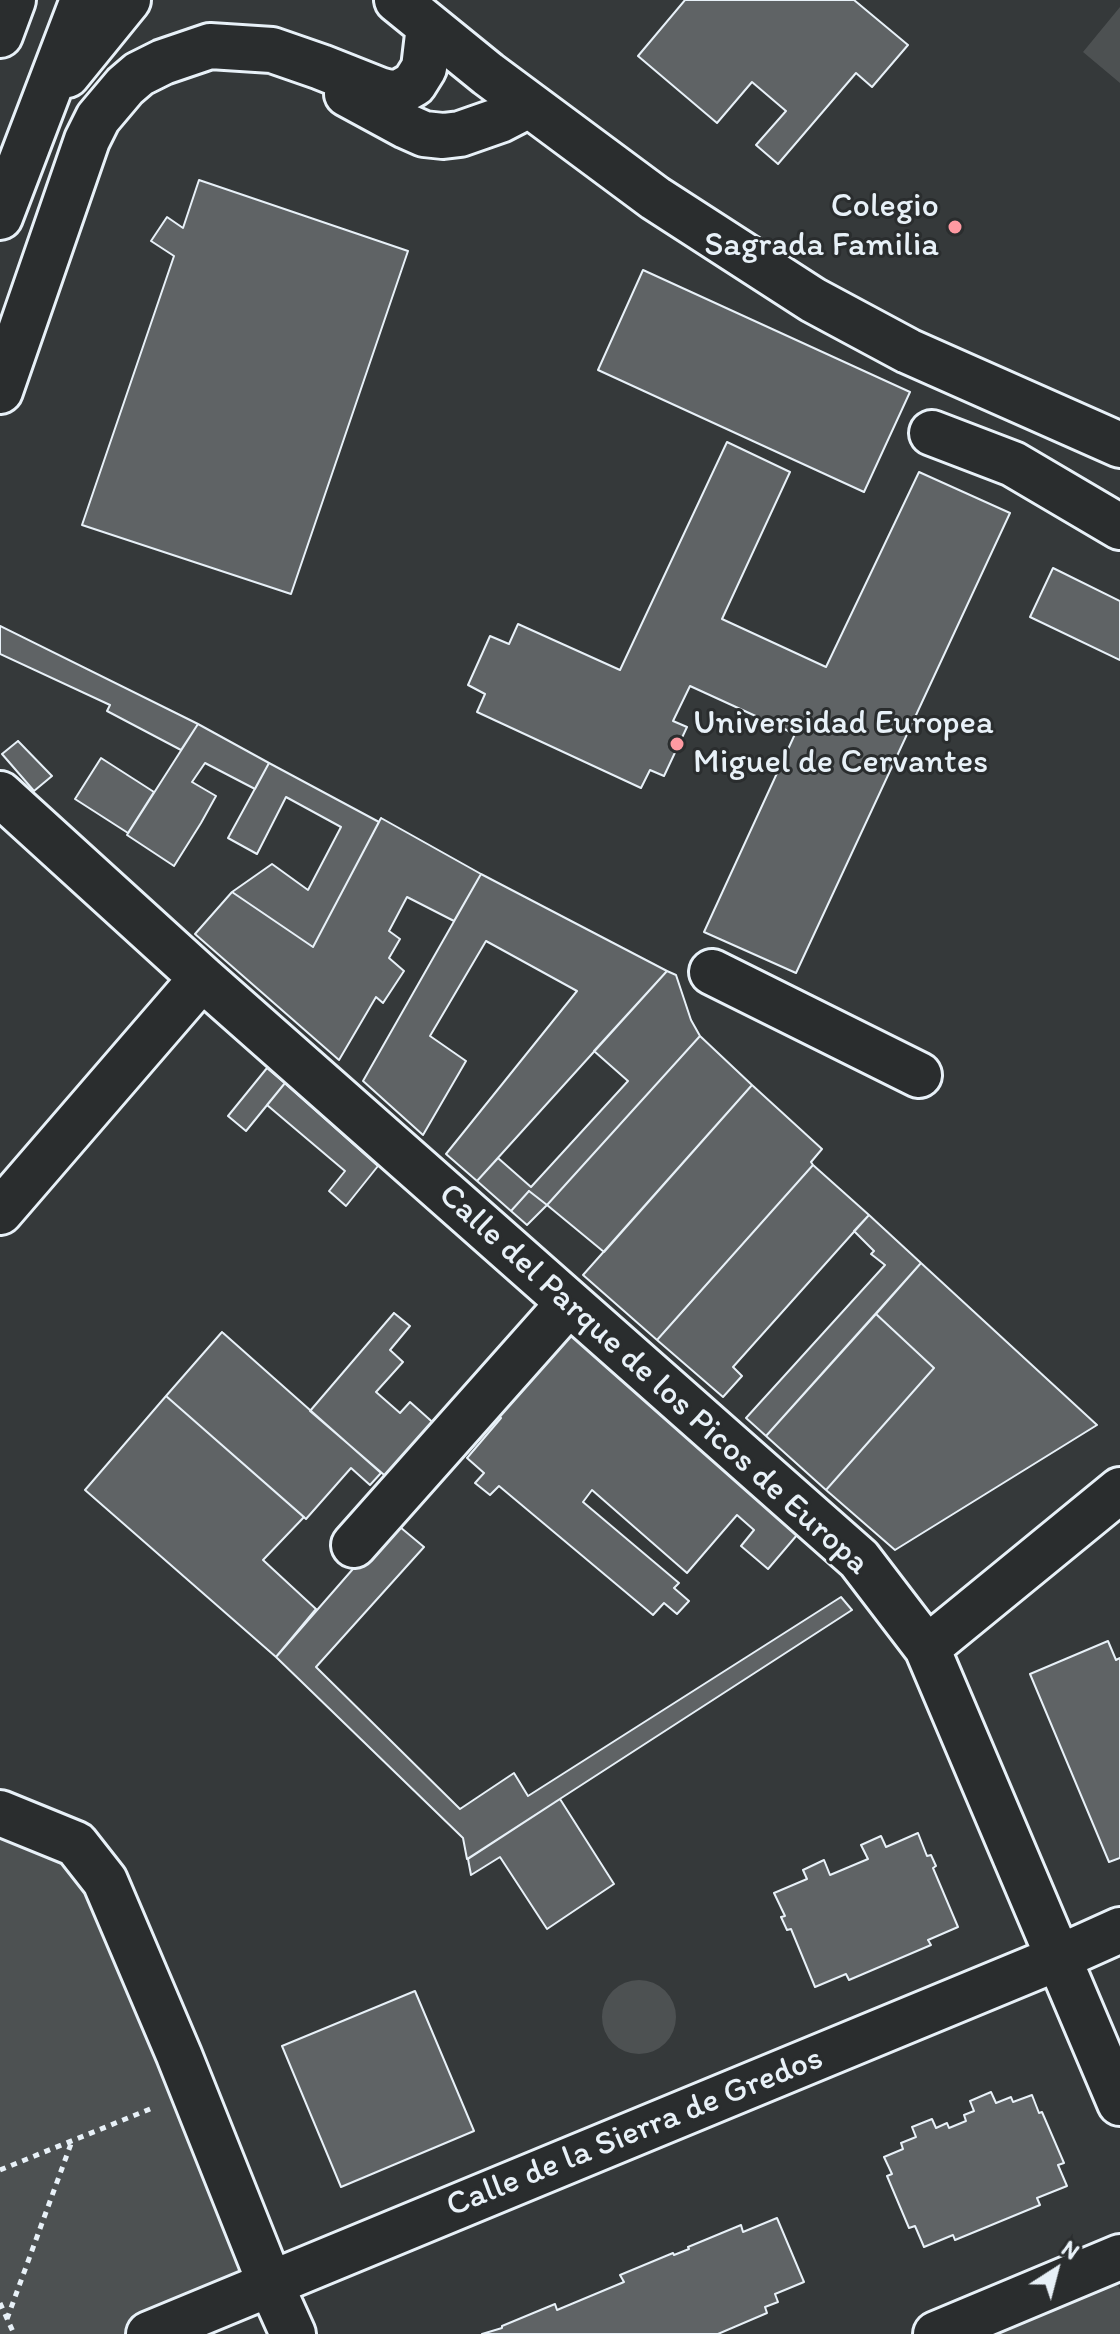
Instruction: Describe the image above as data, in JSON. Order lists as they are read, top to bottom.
{
  "streets": {
    "street": ["Calle del Parque de los Picos de Europa", "Calle de la Sierra de Gredos"]
  },
  "crossings": [
    ["Calle del Parque de los Picos de Europa", "Calle de la Sierra de Gredos"]
  ],
  "places": ["Colegio Sagrada Familia", "Universidad Europea Miguel de Cervantes"],
  "north": "top right"
}
